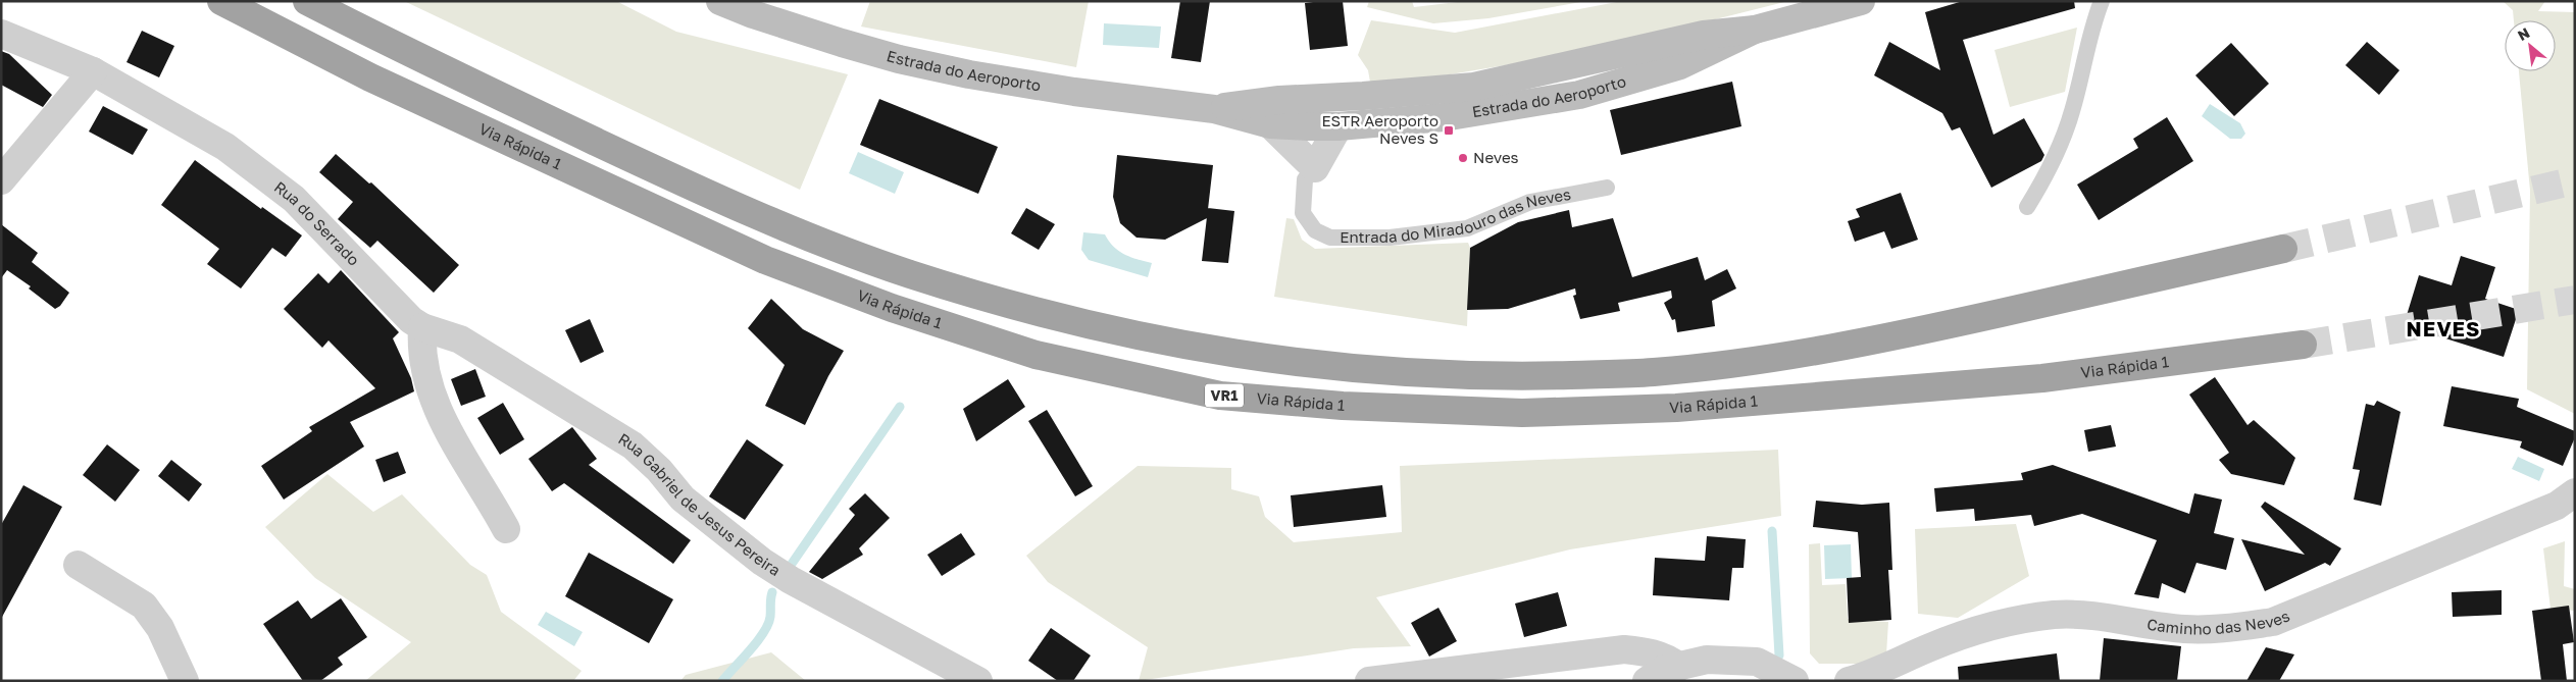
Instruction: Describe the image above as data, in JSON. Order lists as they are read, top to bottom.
{
  "streets": {
    "highway": ["Via Rápida 1", "VR1"],
    "main road": ["Estrada do Aeroporto"],
    "street": [
      "Entrada do Miradouro das Neves",
      "Rua do Serrado",
      "Rua Gabriel de Jesus Pereira",
      "Caminho das Neves"
    ]
  },
  "crossings": [
    ["Estrada do Aeroporto", "Entrada do Miradouro das Neves"],
    ["Rua do Serrado", "Rua Gabriel de Jesus Pereira"]
  ],
  "districts": ["NEVES"],
  "places": {
    "transit": ["ESTR Aeroporto Neves S"],
    "other": ["Neves"]
  },
  "north": "top left"
}
